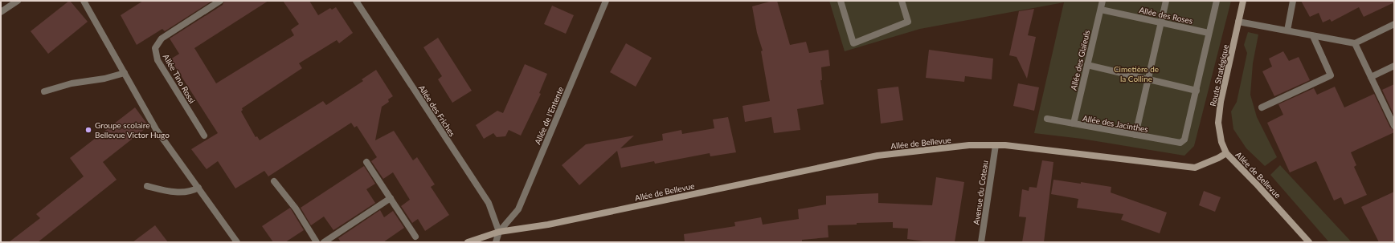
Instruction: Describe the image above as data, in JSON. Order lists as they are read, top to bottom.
{
  "streets": {
    "street": [
      "Allée des Roses",
      "Allée des Glaïeuls",
      "Route Stratégique",
      "Allée Tino Rossi",
      "Allée des Friches",
      "Allée de l'Entente",
      "Allée des Jacinthes",
      "Allée de Bellevue",
      "Avenue du Coteau"
    ]
  },
  "crossings": [
    ["Allée des Roses", "Allée des Glaïeuls"],
    ["Allée des Glaïeuls", "Allée des Jacinthes"],
    ["Route Stratégique", "Allée de Bellevue"],
    ["Allée des Friches", "Allée de l'Entente"],
    ["Allée des Friches", "Allée de Bellevue"],
    ["Allée de l'Entente", "Allée de Bellevue"],
    ["Allée de Bellevue", "Avenue du Coteau"]
  ],
  "parks": ["Cimetière de la Colline"],
  "places": ["Groupe scolaire Bellevue Victor Hugo"]
}
